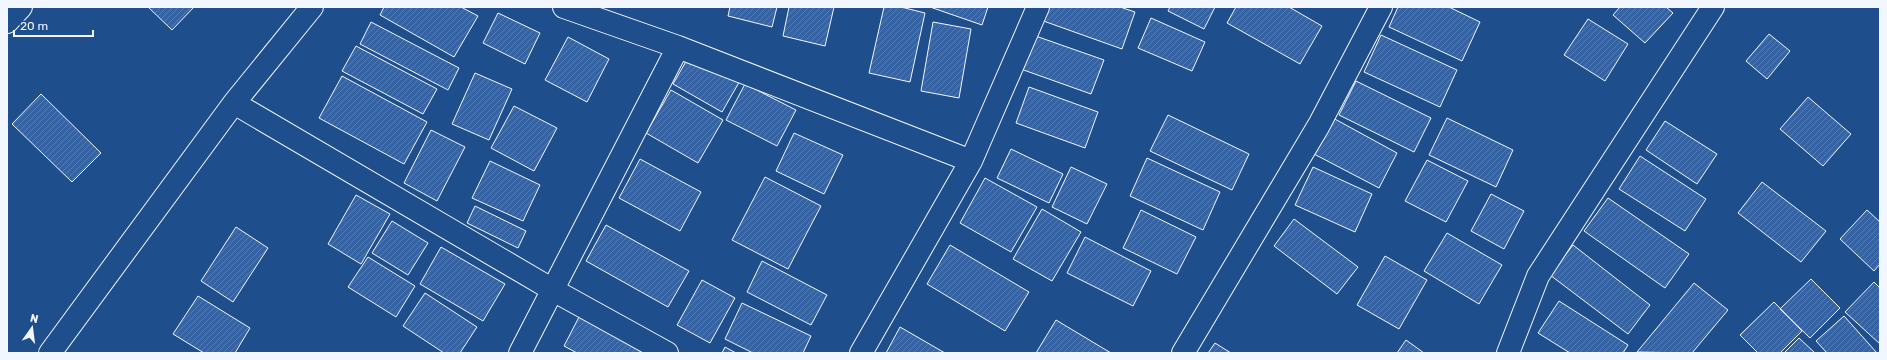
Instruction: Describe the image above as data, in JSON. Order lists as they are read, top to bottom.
{
  "scale_bar": "20 m",
  "north": "top"
}
